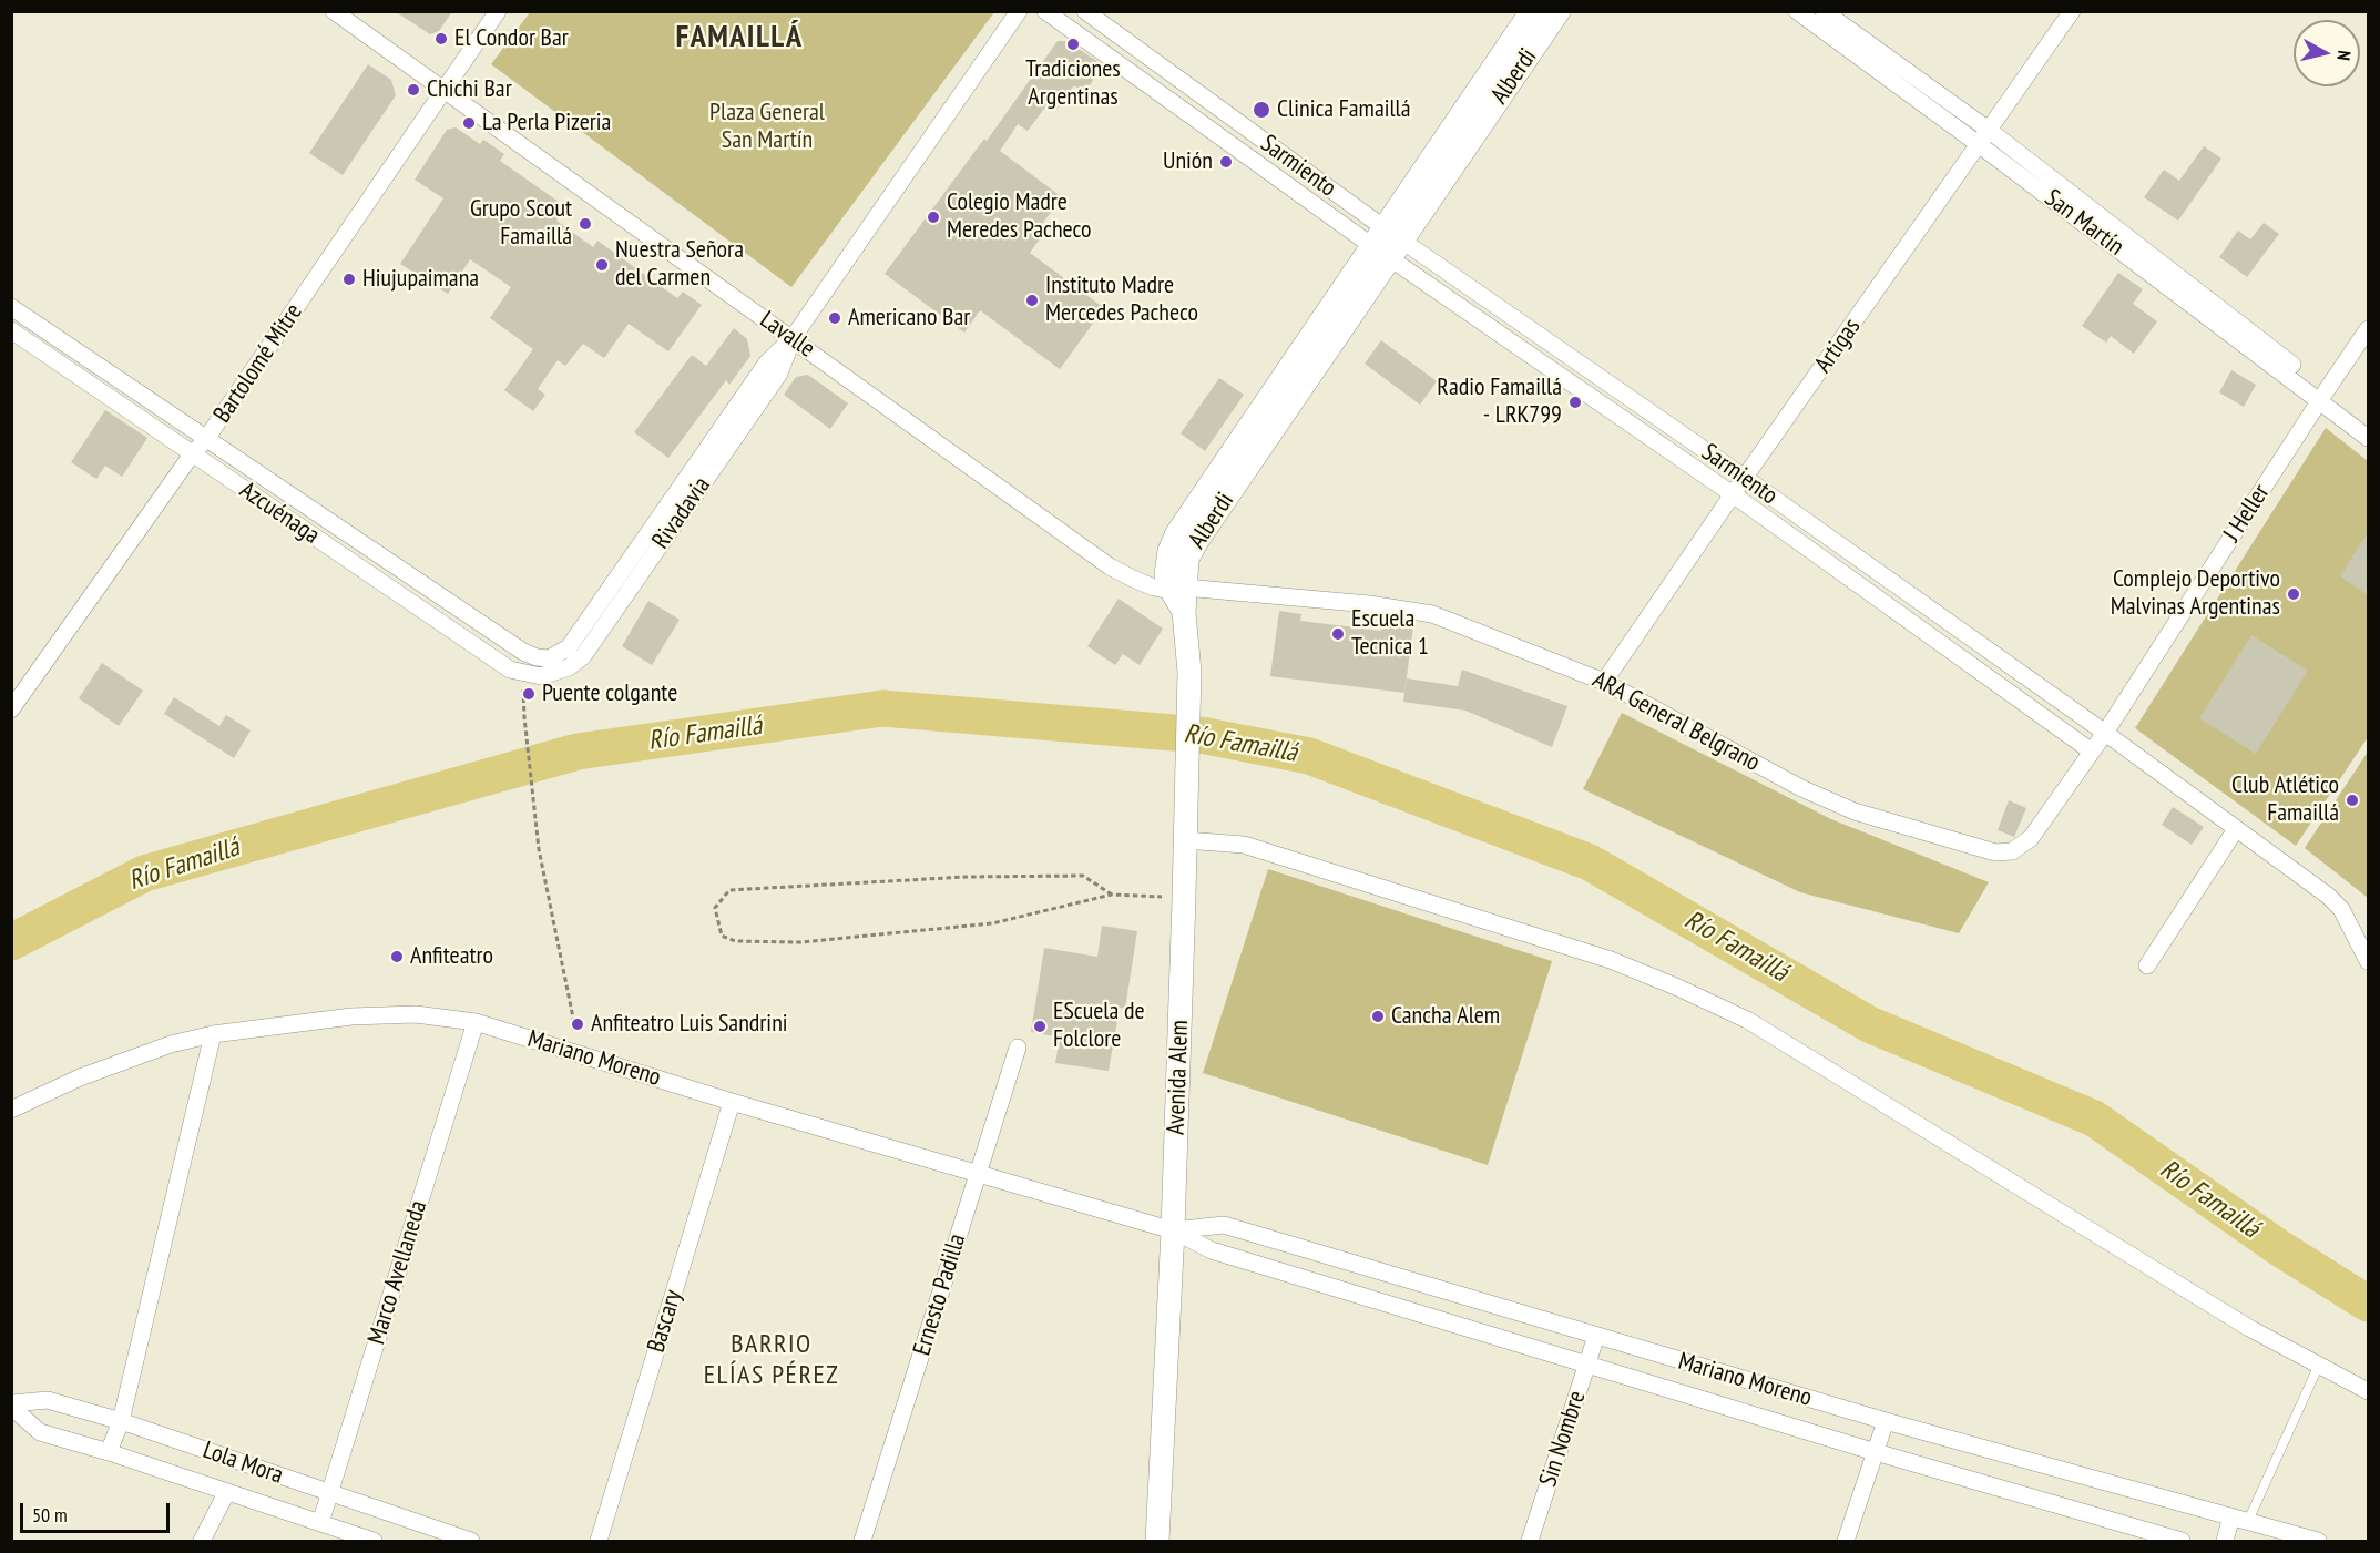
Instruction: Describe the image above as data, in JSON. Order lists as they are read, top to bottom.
{
  "streets": {
    "street": [
      "Alberdi",
      "Sarmiento",
      "San Martín",
      "Lavalle",
      "Artigas",
      "Bartolomé Mitre",
      "Azcuénaga",
      "Rivadavia",
      "J Heller",
      "ARA General Belgrano",
      "Mariano Moreno",
      "Avenida Alem",
      "Marco Avellaneda",
      "Ernesto Padilla",
      "Bascary",
      "Sin Nombre",
      "Lola Mora"
    ]
  },
  "crossings": [
    ["Alberdi", "Sarmiento"],
    ["Alberdi", "Lavalle"],
    ["Alberdi", "ARA General Belgrano"],
    ["Alberdi", "Avenida Alem"],
    ["Sarmiento", "Artigas"],
    ["Sarmiento", "J Heller"],
    ["Sarmiento", "ARA General Belgrano"],
    ["San Martín", "Artigas"],
    ["San Martín", "J Heller"],
    ["Lavalle", "Bartolomé Mitre"],
    ["Lavalle", "Rivadavia"],
    ["Lavalle", "ARA General Belgrano"],
    ["Artigas", "ARA General Belgrano"],
    ["Bartolomé Mitre", "Azcuénaga"],
    ["Azcuénaga", "Rivadavia"],
    ["J Heller", "ARA General Belgrano"],
    ["Mariano Moreno", "Avenida Alem"],
    ["Mariano Moreno", "Marco Avellaneda"],
    ["Mariano Moreno", "Ernesto Padilla"],
    ["Mariano Moreno", "Bascary"],
    ["Mariano Moreno", "Sin Nombre"],
    ["Marco Avellaneda", "Lola Mora"]
  ],
  "districts": ["FAMAILLÁ", "BARRIO ELÍAS PÉREZ"],
  "water": ["Río Famaillá"],
  "parks": ["Plaza General San Martín"],
  "places": [
    "El Condor Bar",
    "Tradiciones Argentinas",
    "Chichi Bar",
    "Clinica Famaillá",
    "La Perla Pizeria",
    "Unión",
    "Colegio Madre Meredes Pacheco",
    "Grupo Scout Famaillá",
    "Nuestra Señora del Carmen",
    "Hiujupaimana",
    "Instituto Madre Mercedes Pacheco",
    "Americano Bar",
    "Radio Famaillá - LRK799",
    "Complejo Deportivo Malvinas Argentinas",
    "Escuela Tecnica 1",
    "Puente colgante",
    "Club Atlético Famaillá",
    "Anfiteatro",
    "Cancha Alem",
    "Anfiteatro Luis Sandrini",
    "EScuela de Folclore"
  ],
  "scale_bar": "50 m",
  "north": "right"
}
